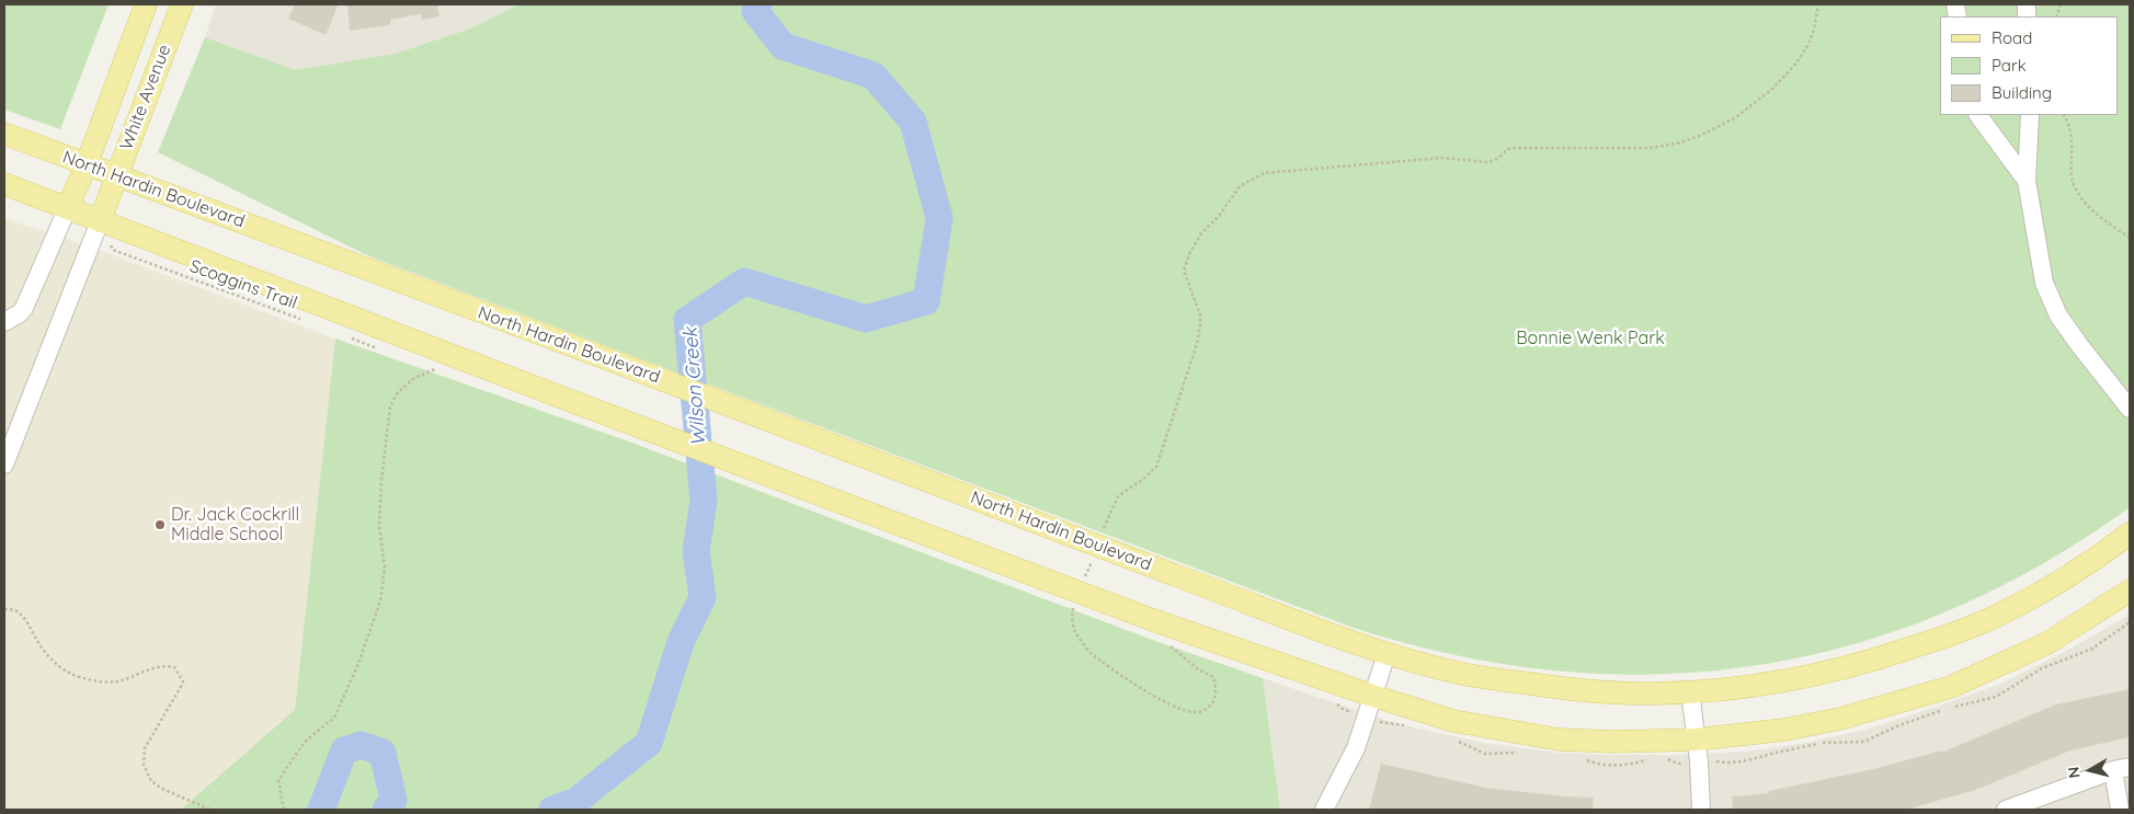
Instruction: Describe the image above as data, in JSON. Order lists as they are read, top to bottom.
{
  "streets": {
    "main road": ["White Avenue", "North Hardin Boulevard"],
    "path": ["Scoggins Trail"]
  },
  "crossings": [
    ["White Avenue", "North Hardin Boulevard"]
  ],
  "water": ["Wilson Creek"],
  "parks": ["Bonnie Wenk Park"],
  "places": ["Dr. Jack Cockrill Middle School"],
  "legend": ["Road", "Park", "Building"],
  "north": "left"
}
